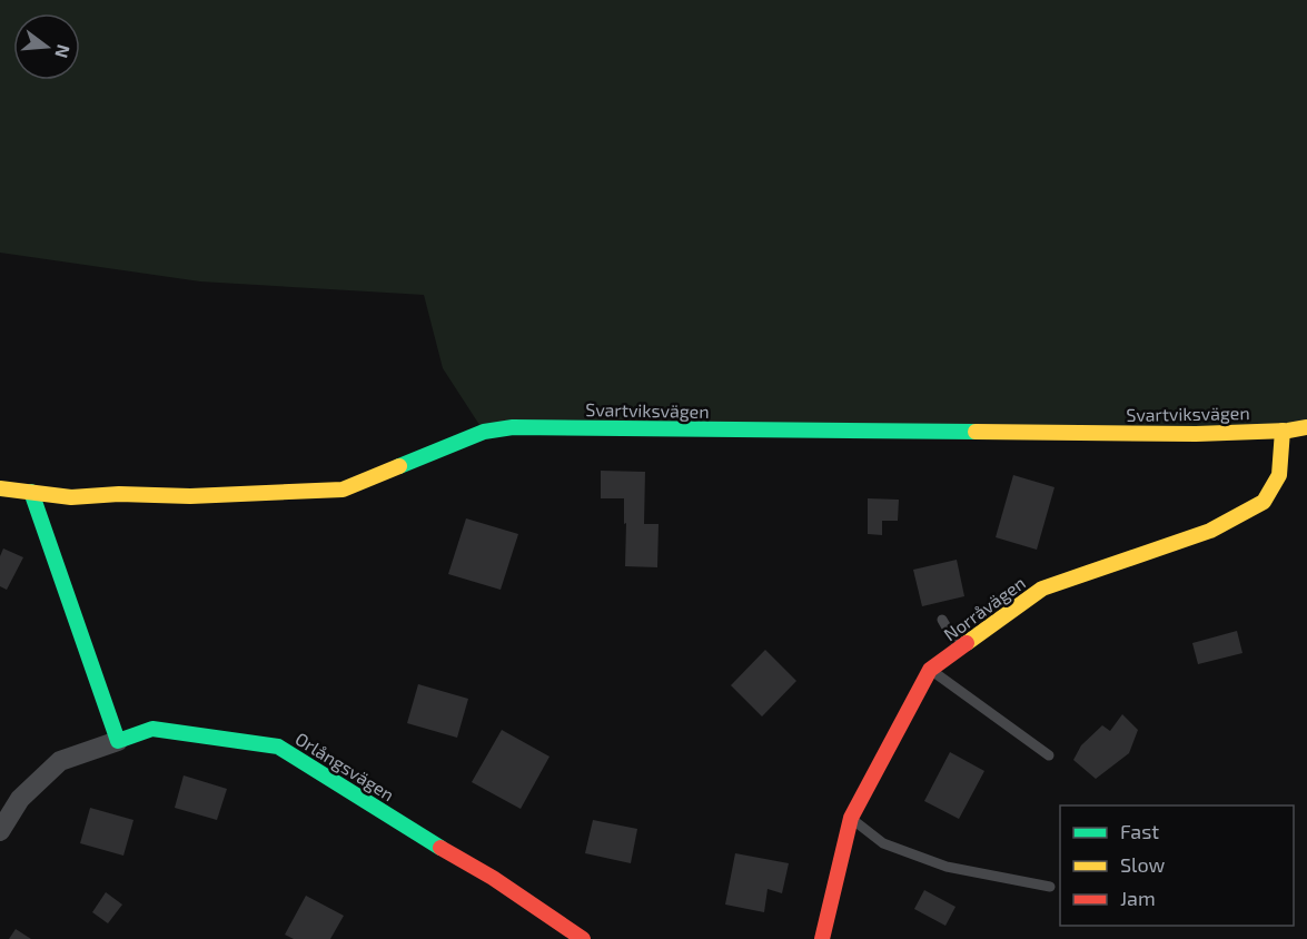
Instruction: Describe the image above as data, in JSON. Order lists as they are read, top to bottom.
{
  "streets": {
    "street": ["Svartviksvägen", "Norråvägen", "Orlångsvägen"]
  },
  "crossings": [
    ["Svartviksvägen", "Norråvägen"]
  ],
  "legend": ["Fast", "Slow", "Jam"],
  "north": "right"
}
